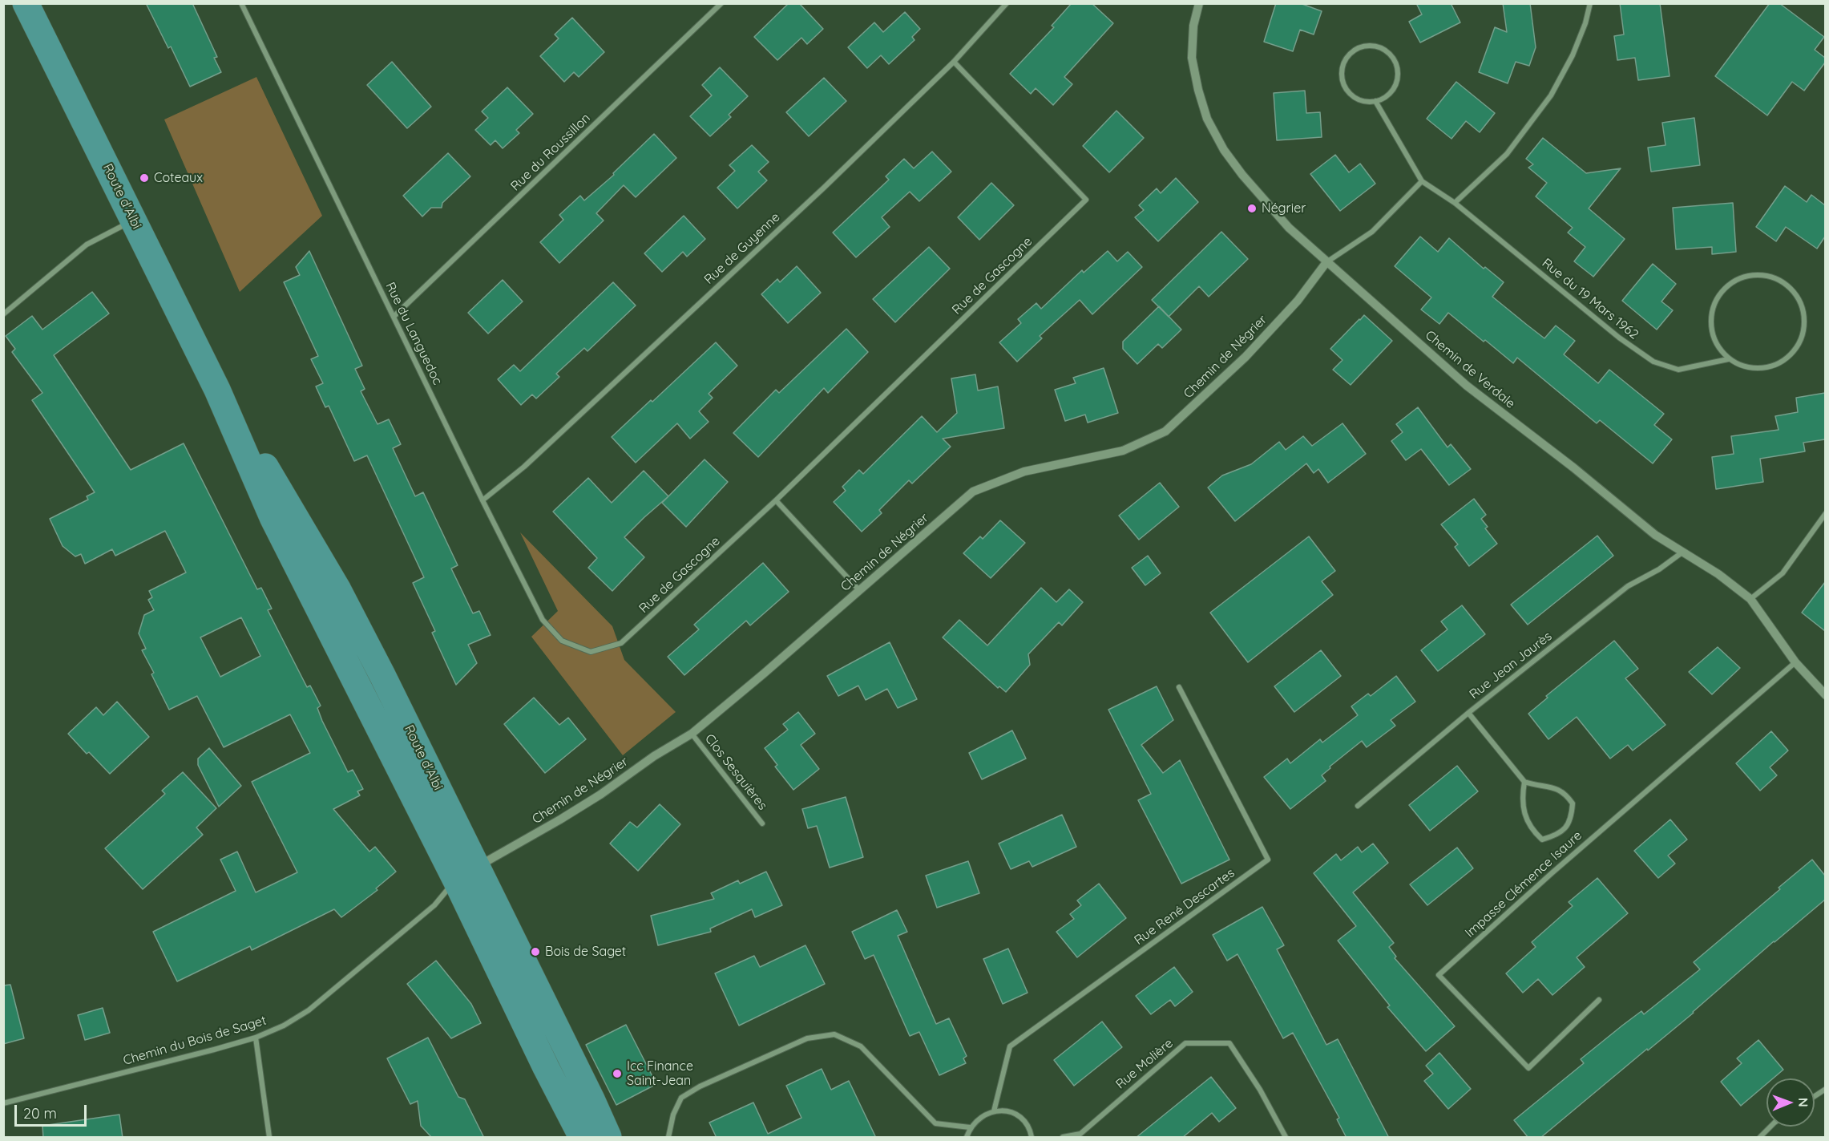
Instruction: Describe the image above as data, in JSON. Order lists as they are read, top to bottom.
{
  "streets": {
    "main road": ["Route d'Albi"],
    "street": [
      "Rue du Roussillon",
      "Rue de Guyenne",
      "Rue de Gascogne",
      "Rue du 19 Mars 1962",
      "Rue du Languedoc",
      "Chemin de Négrier",
      "Chemin de Verdale",
      "Rue Jean Jaurès",
      "Clos Sesquières",
      "Impasse Clémence Isaure",
      "Rue René Descartes",
      "Chemin du Bois de Saget",
      "Rue Molière"
    ]
  },
  "crossings": [
    ["Rue du Roussillon", "Rue du Languedoc"],
    ["Route d'Albi", "Chemin de Négrier"],
    ["Route d'Albi", "Chemin du Bois de Saget"],
    ["Rue de Guyenne", "Rue de Gascogne"],
    ["Rue de Guyenne", "Rue du Languedoc"],
    ["Rue de Gascogne", "Rue du Languedoc"],
    ["Chemin de Négrier", "Chemin de Verdale"],
    ["Chemin de Négrier", "Clos Sesquières"],
    ["Chemin de Négrier", "Chemin du Bois de Saget"],
    ["Chemin de Verdale", "Rue Jean Jaurès"],
    ["Chemin de Verdale", "Impasse Clémence Isaure"]
  ],
  "places": [
    "Coteaux",
    "Négrier",
    "Bois de Saget",
    "Icc Finance Saint-Jean"
  ],
  "scale_bar": "20 m",
  "north": "right"
}
